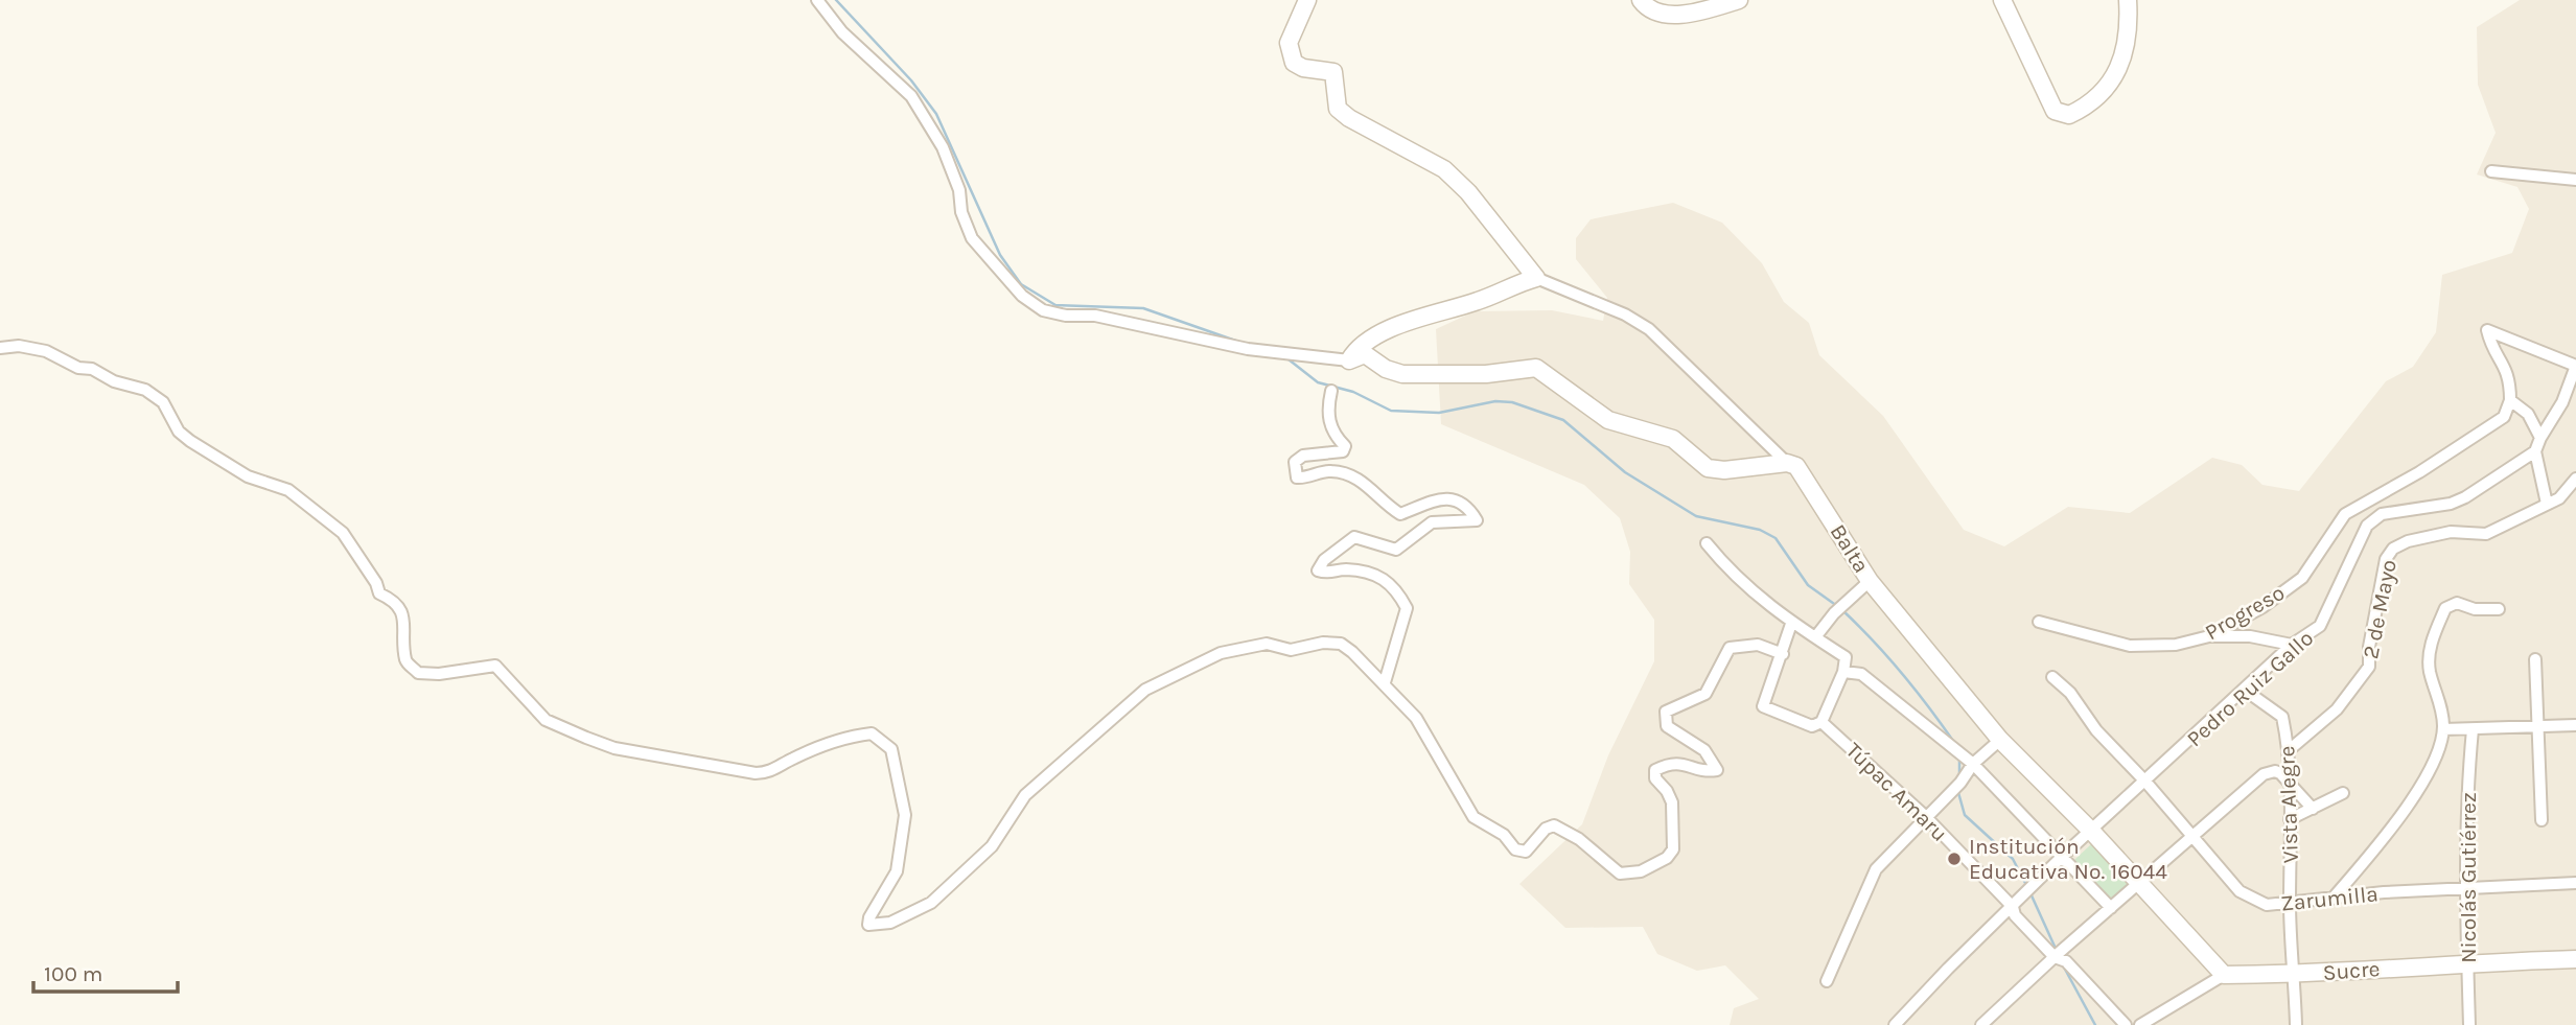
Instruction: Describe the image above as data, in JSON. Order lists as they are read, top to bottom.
{
  "streets": {
    "street": [
      "Balta",
      "2 de Mayo",
      "Progreso",
      "Pedro Ruiz Gallo",
      "Túpac Amaru",
      "Vista Alegre",
      "Nicolás Gutiérrez",
      "Zarumilla",
      "Sucre"
    ]
  },
  "crossings": [
    ["Balta", "Pedro Ruiz Gallo"],
    ["Balta", "Sucre"],
    ["2 de Mayo", "Vista Alegre"],
    ["Pedro Ruiz Gallo", "Túpac Amaru"],
    ["Pedro Ruiz Gallo", "Vista Alegre"],
    ["Pedro Ruiz Gallo", "Zarumilla"],
    ["Vista Alegre", "Zarumilla"],
    ["Vista Alegre", "Sucre"],
    ["Nicolás Gutiérrez", "Zarumilla"],
    ["Nicolás Gutiérrez", "Sucre"]
  ],
  "places": ["Institución Educativa No. 16044"],
  "scale_bar": "100 m"
}
